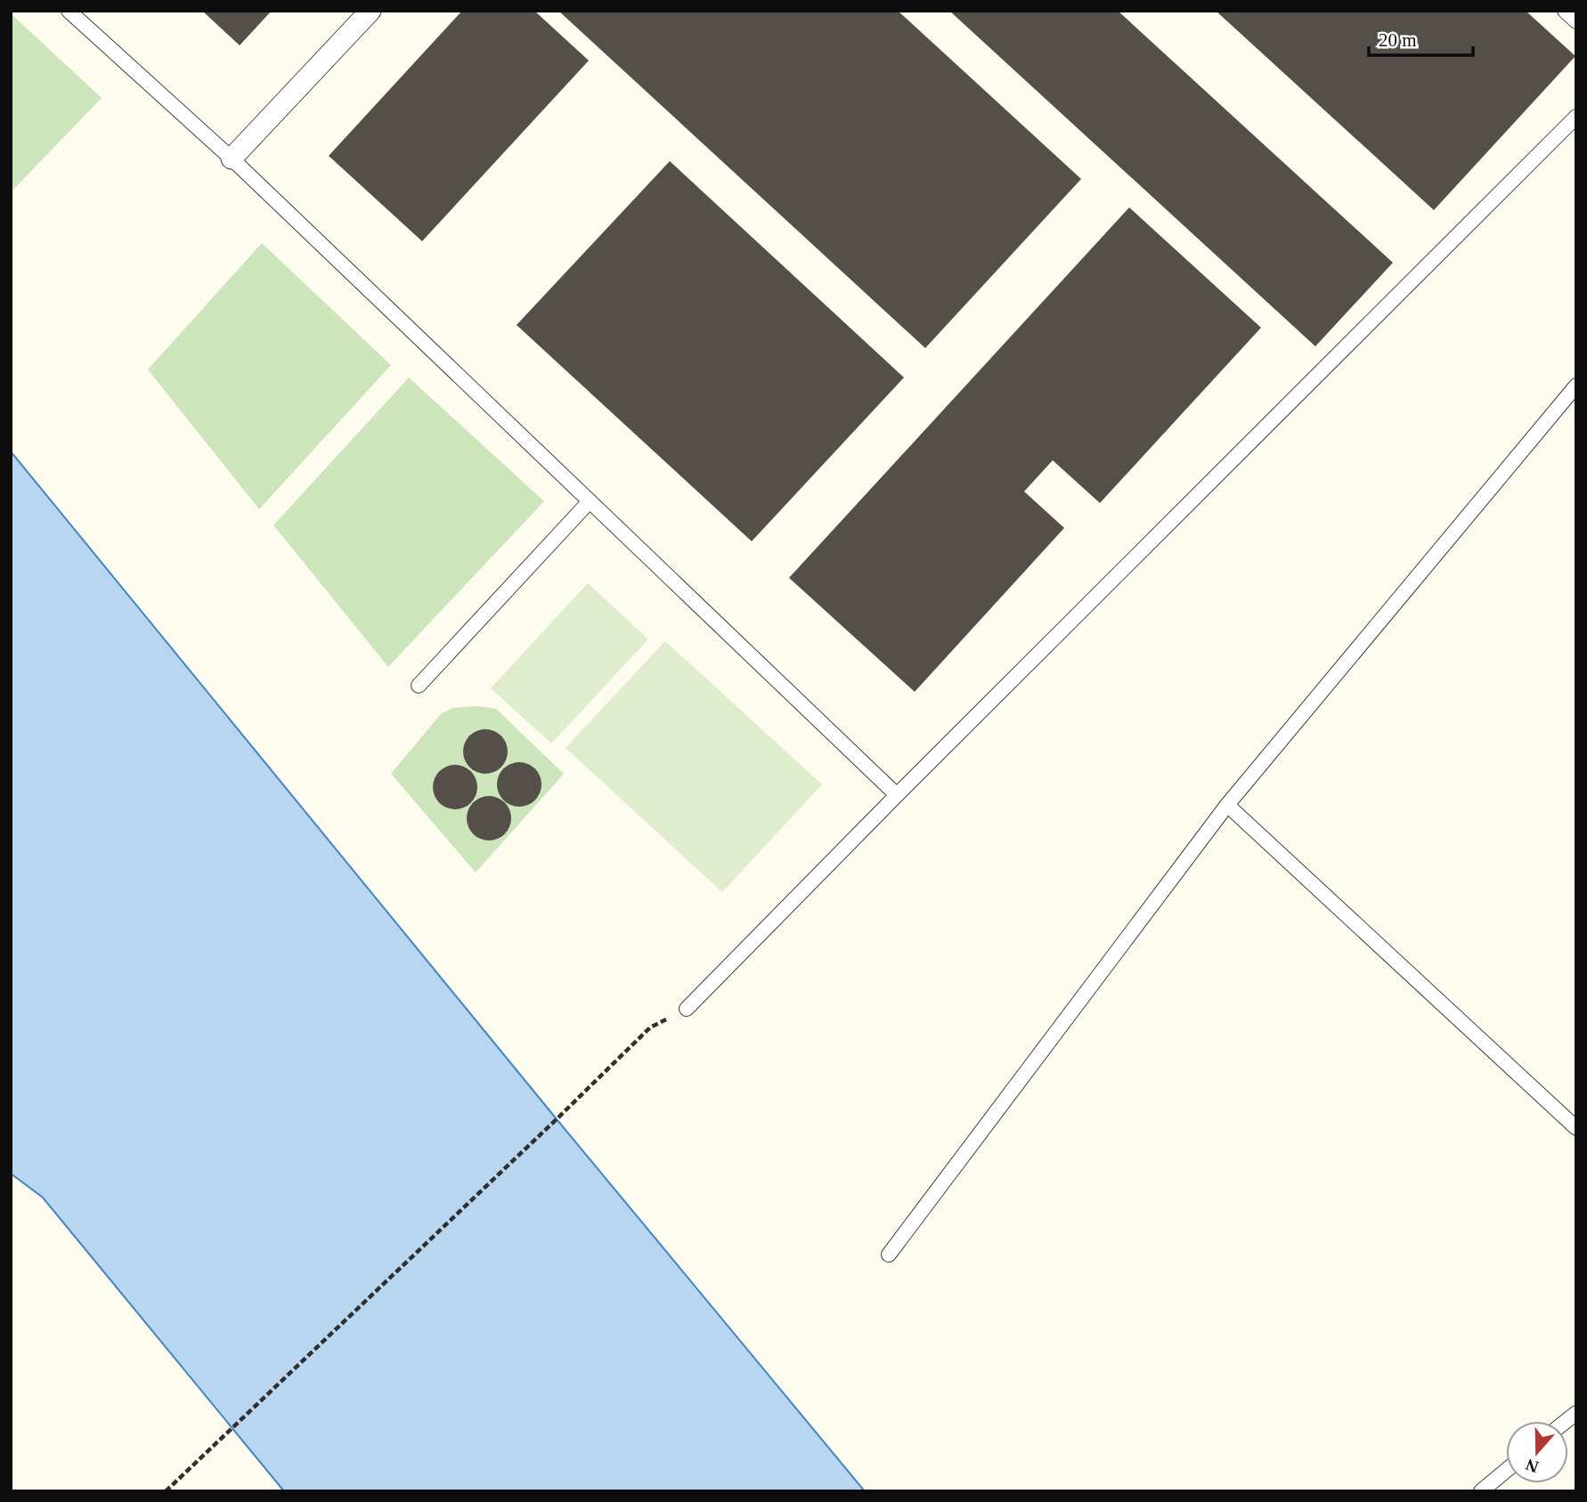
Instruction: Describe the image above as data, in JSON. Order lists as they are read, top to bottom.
{
  "scale_bar": "20 m",
  "north": "bottom"
}
